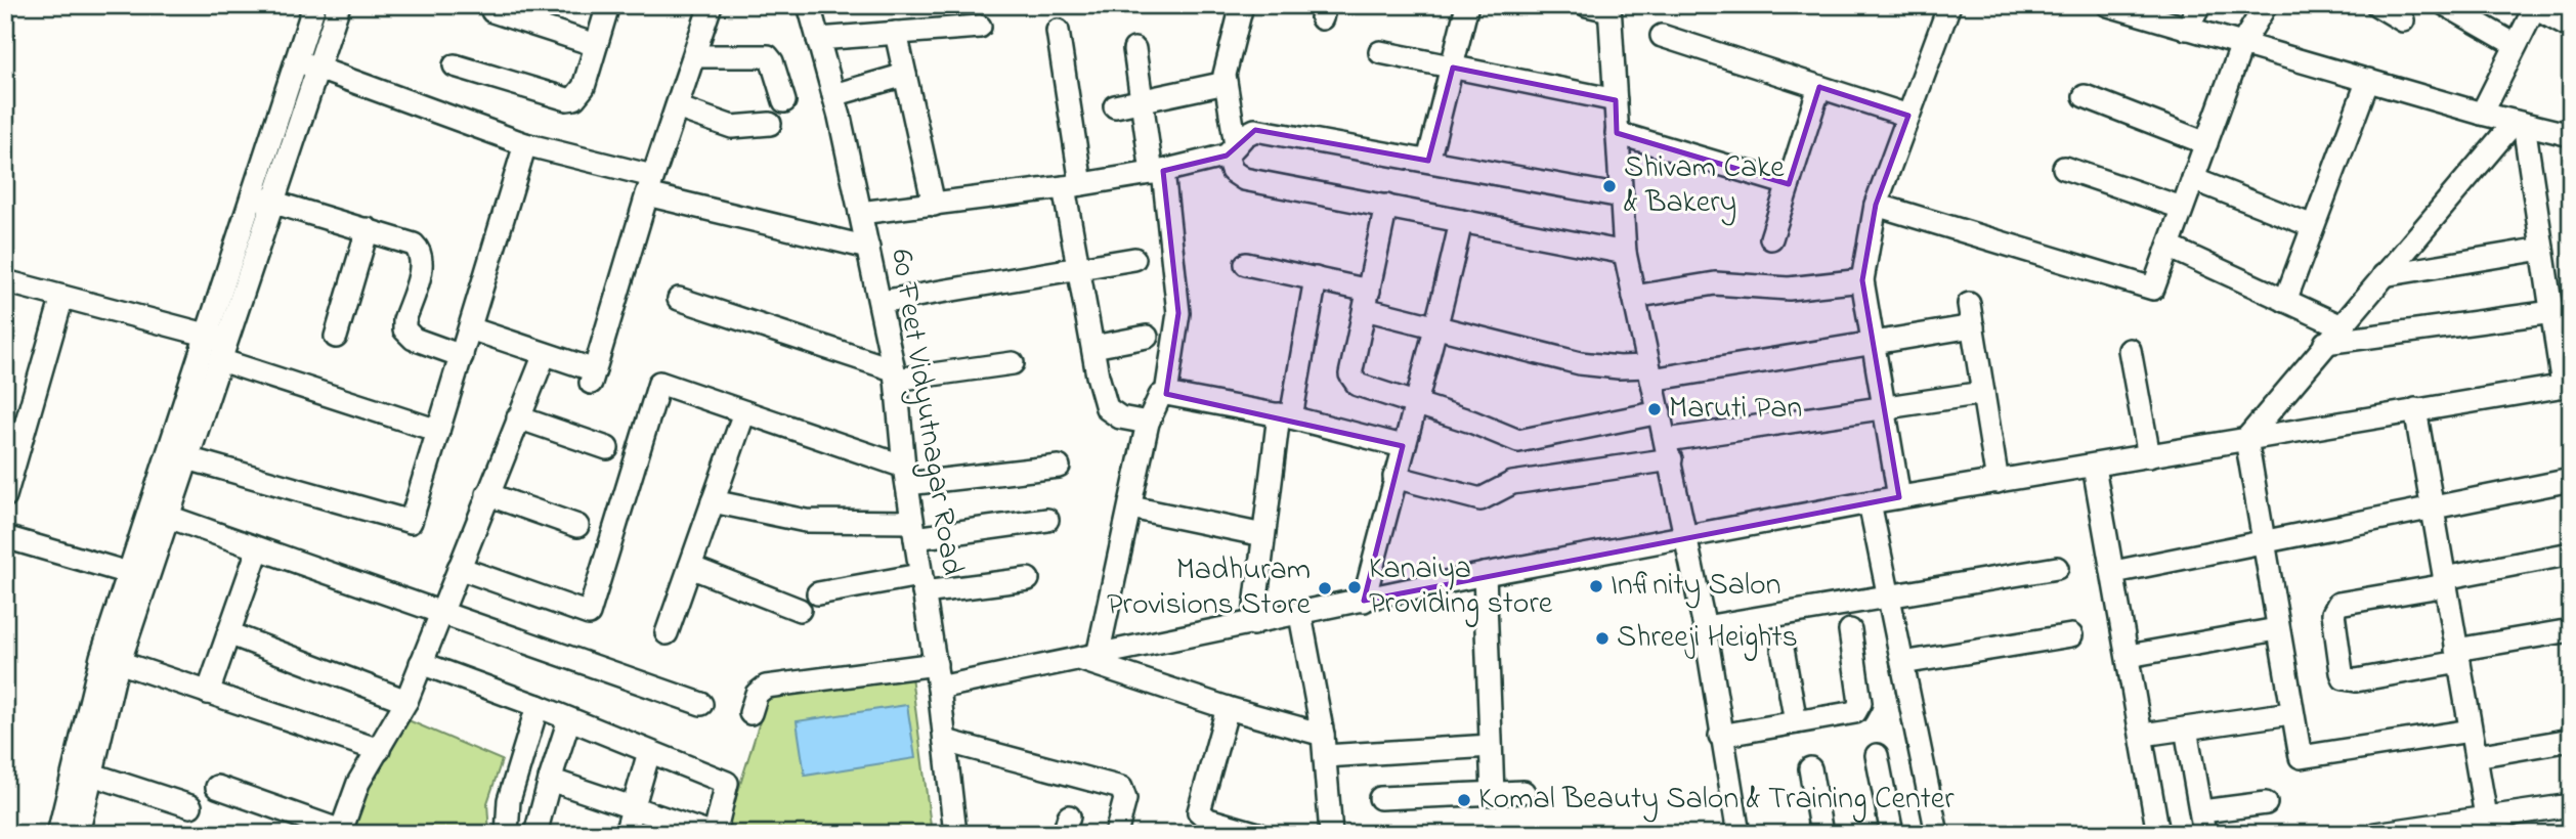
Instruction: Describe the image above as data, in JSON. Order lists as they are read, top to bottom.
{
  "streets": {
    "street": ["60 Feet Vidyutnagar Road"]
  },
  "places": [
    "Shivam Cake & Bakery",
    "Maruti Pan",
    "Infinity Salon",
    "Kanaiya Providing store",
    "Madhuram Provisions Store",
    "Shreeji Heights",
    "Komal Beauty Salon & Training Center"
  ]
}
